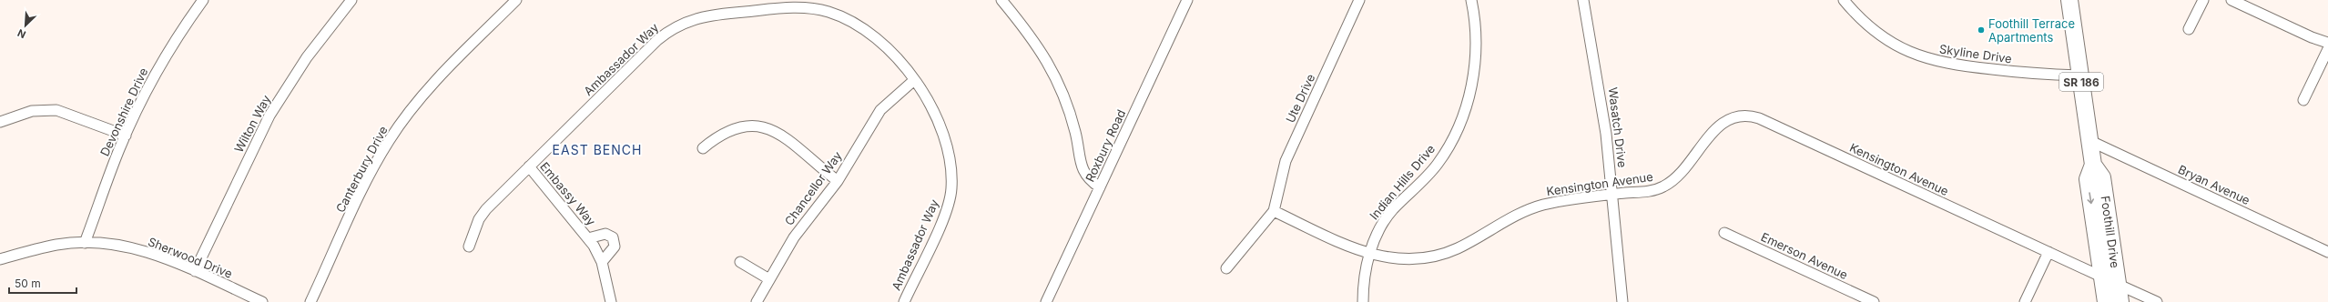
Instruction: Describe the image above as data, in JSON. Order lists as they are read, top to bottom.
{
  "streets": {
    "main road": ["SR 186", "Foothill Drive"],
    "street": [
      "Skyline Drive",
      "Ambassador Way",
      "Ute Drive",
      "Devonshire Drive",
      "Wilton Way",
      "Wasatch Drive",
      "Roxbury Road",
      "Canterbury Drive",
      "Kensington Avenue",
      "Indian Hills Drive",
      "Bryan Avenue",
      "Chancellor Way",
      "Embassy Way",
      "Emerson Avenue",
      "Sherwood Drive"
    ]
  },
  "crossings": [
    ["Skyline Drive", "Foothill Drive"],
    ["Ambassador Way", "Chancellor Way"],
    ["Ambassador Way", "Embassy Way"],
    ["Ute Drive", "Kensington Avenue"],
    ["Devonshire Drive", "Sherwood Drive"],
    ["Wilton Way", "Sherwood Drive"],
    ["Wasatch Drive", "Kensington Avenue"],
    ["Kensington Avenue", "Indian Hills Drive"],
    ["Kensington Avenue", "Foothill Drive"],
    ["Bryan Avenue", "Foothill Drive"]
  ],
  "districts": ["EAST BENCH"],
  "places": ["Foothill Terrace Apartments"],
  "scale_bar": "50 m",
  "north": "bottom left"
}
